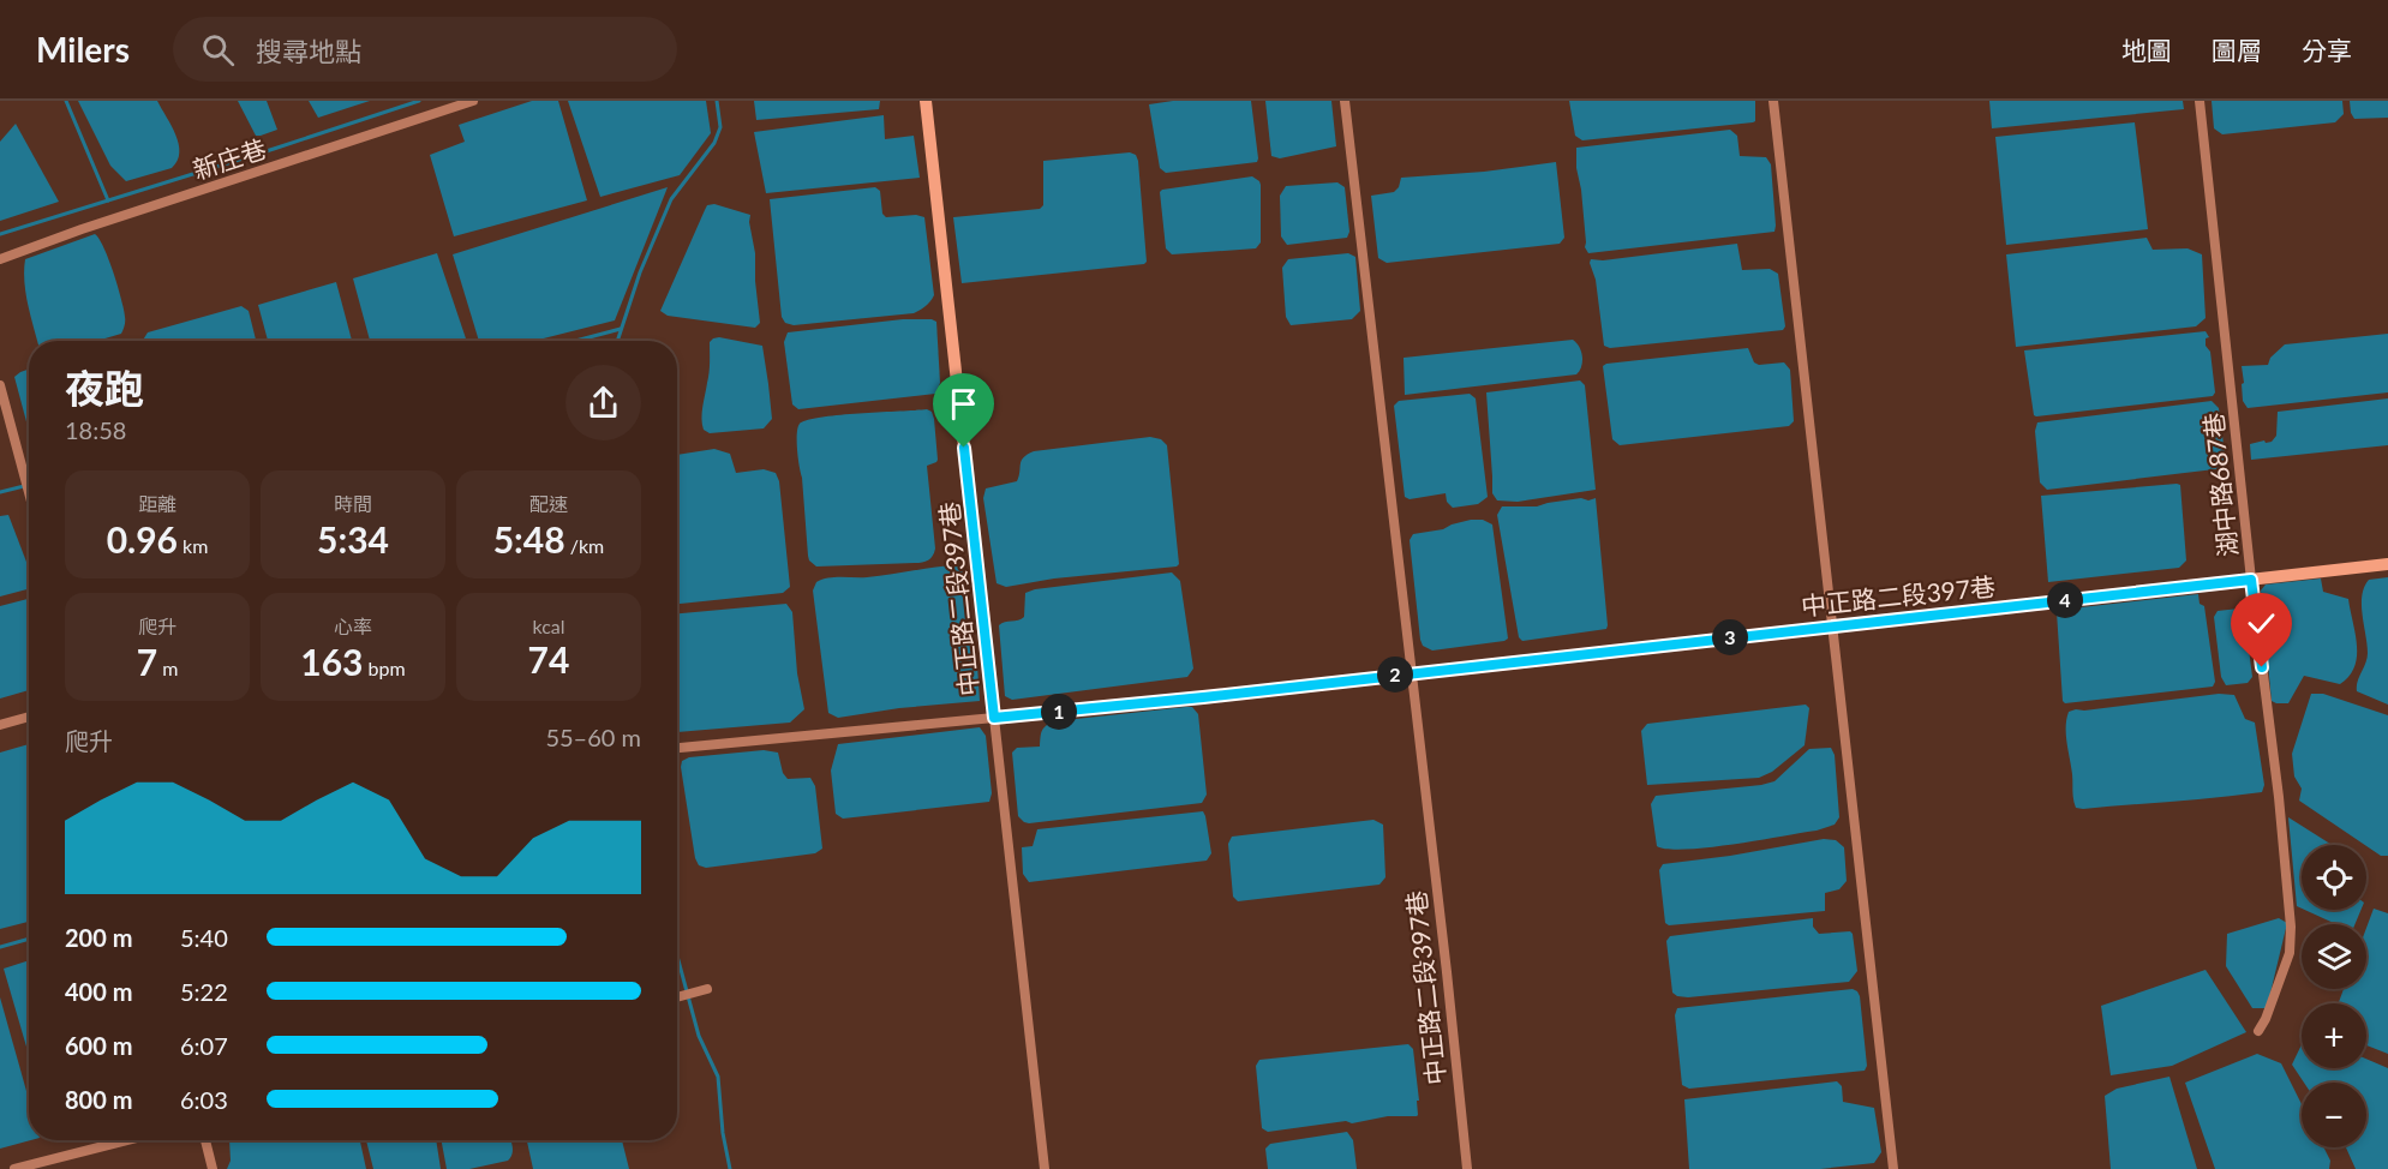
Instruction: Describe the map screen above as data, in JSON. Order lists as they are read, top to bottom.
{
  "streets": {
    "street": ["新庄巷", "湖中路687巷", "中正路二段397巷"]
  },
  "crossings": [
    ["湖中路687巷", "中正路二段397巷"]
  ],
  "page": {
    "header": "Milers",
    "search": "搜尋地點",
    "nav": ["地圖", "圖層", "分享"],
    "heading": ["夜跑", "18:58"],
    "stats": [
      ["距離", "0.96 km"],
      ["時間", "5:34"],
      ["配速", "5:48 /km"],
      ["爬升", "7 m"],
      ["心率", "163 bpm"],
      ["kcal", "74"]
    ],
    "pins": [
      "4",
      "3",
      "2",
      "1"
    ],
    "chart": ["爬升", "55–60 m"],
    "map_buttons": ["+", "−"],
    "list": [
      {
        "name": "200 m",
        "note": "5:40"
      },
      {
        "name": "400 m",
        "note": "5:22"
      },
      {
        "name": "600 m",
        "note": "6:07"
      },
      {
        "name": "800 m",
        "note": "6:03"
      }
    ]
  }
}
